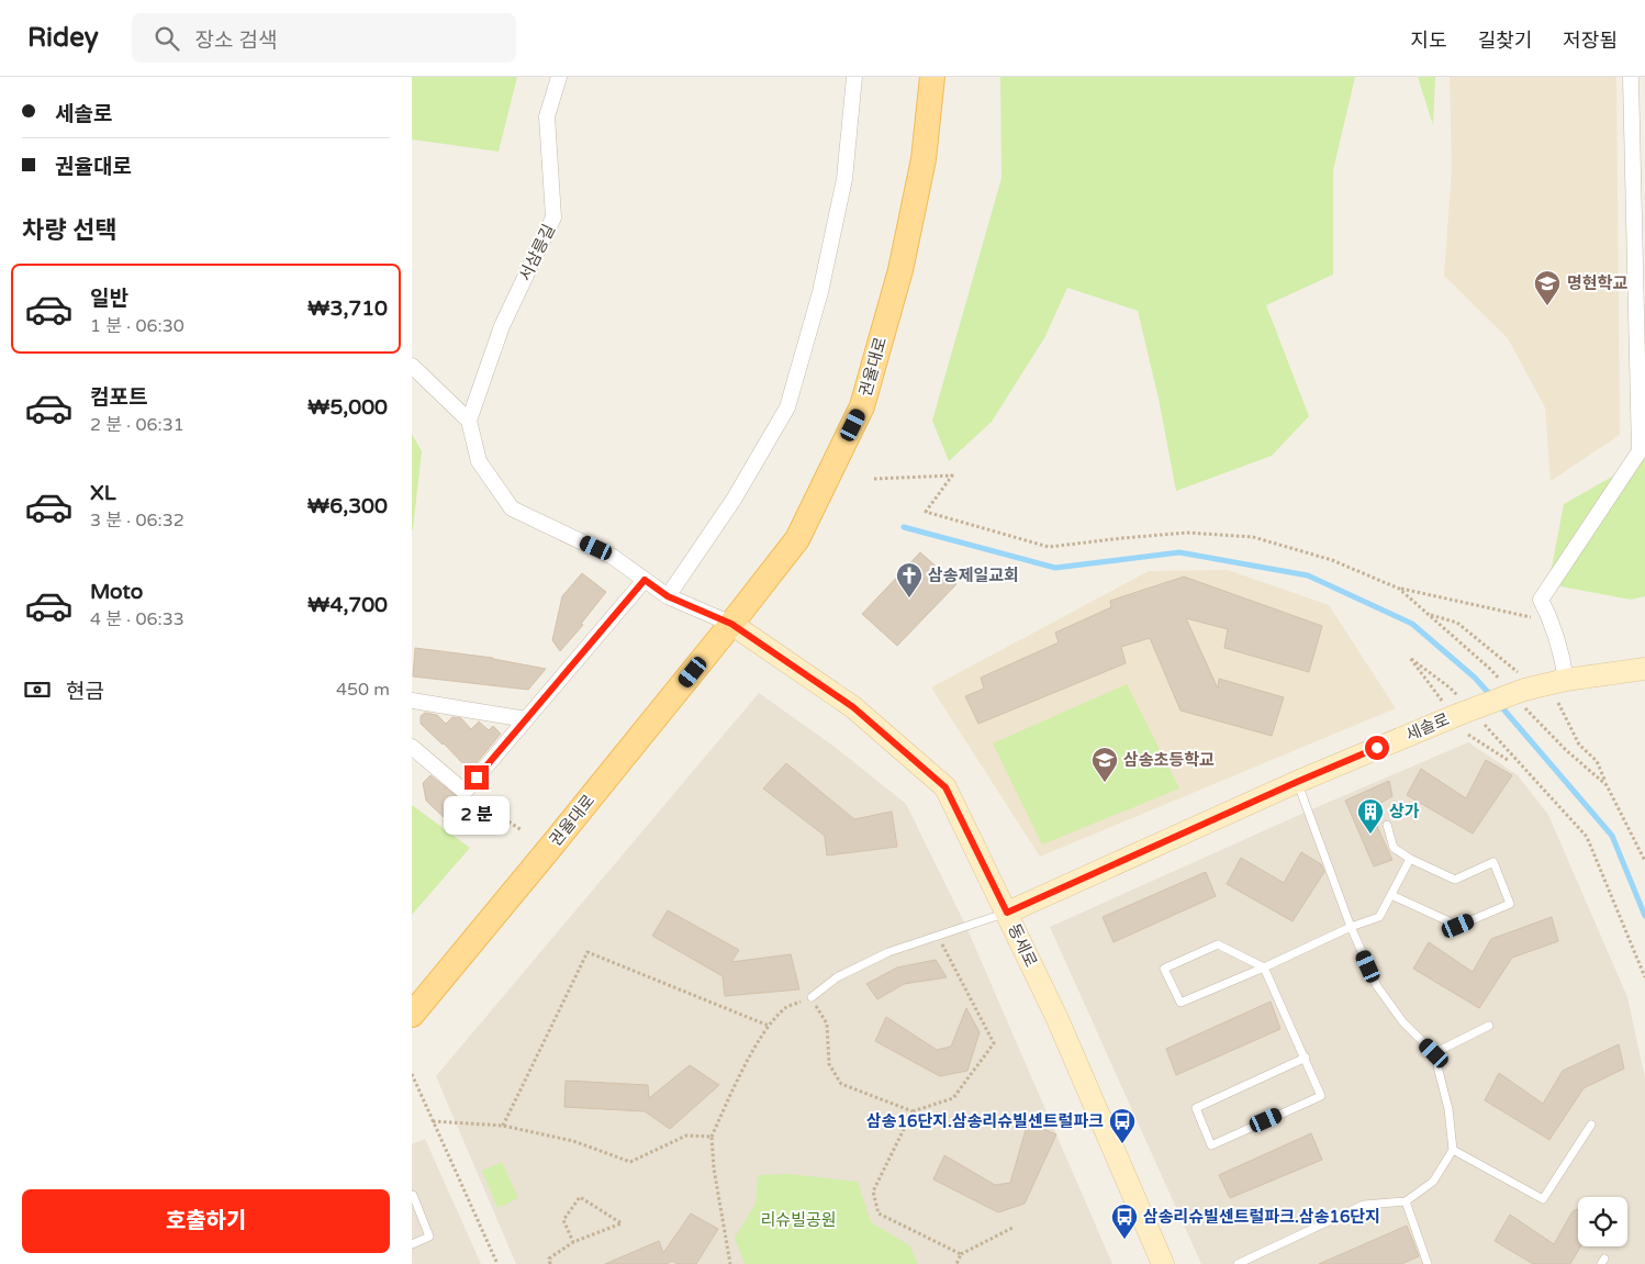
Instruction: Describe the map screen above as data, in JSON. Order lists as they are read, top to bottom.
{
  "streets": {
    "main road": ["권율대로", "세솔로", "동세로"],
    "street": ["서삼릉길"]
  },
  "crossings": [
    ["권율대로", "동세로"],
    ["세솔로", "동세로"]
  ],
  "parks": ["리슈빌공원"],
  "places": {
    "school or university": ["명현학교", "삼송초등학교"],
    "church": ["삼송제일교회"],
    "building": ["상가"],
    "bus stop": ["삼송16단지.삼송리슈빌센트럴파크", "삼송리슈빌센트럴파크.삼송16단지"]
  },
  "page": {
    "header": "Ridey",
    "search": "장소 검색",
    "nav": ["지도", "길찾기", "저장됨"],
    "banner": ["세솔로", "권율대로"],
    "heading": "차량 선택",
    "list": [
      {
        "name": "일반",
        "note": "1 분 · 06:30",
        "value": "₩3,710"
      },
      {
        "name": "컴포트",
        "note": "2 분 · 06:31",
        "value": "₩5,000"
      },
      {
        "name": "XL",
        "note": "3 분 · 06:32",
        "value": "₩6,300"
      },
      {
        "name": "Moto",
        "note": "4 분 · 06:33",
        "value": "₩4,700"
      }
    ],
    "pay": ["현금", "450 m"],
    "bubble": "2 분",
    "buttons": "호출하기"
  }
}
